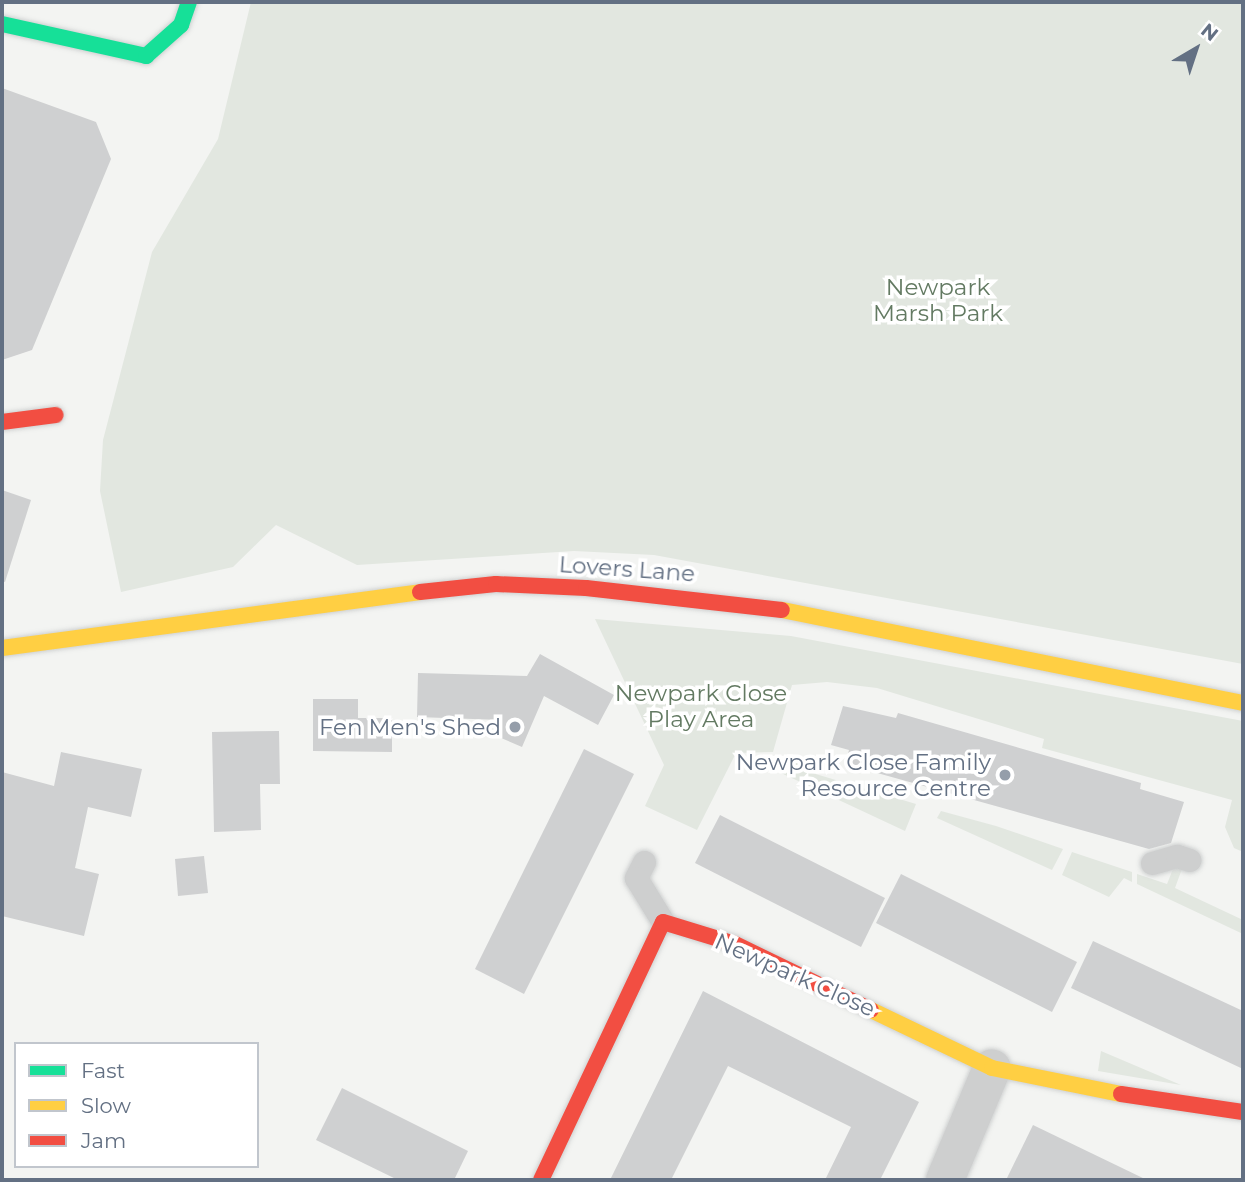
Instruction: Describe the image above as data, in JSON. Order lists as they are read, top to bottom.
{
  "streets": {
    "street": ["Lovers Lane", "Newpark Close"]
  },
  "parks": ["Newpark Marsh Park", "Newpark Close Play Area"],
  "places": ["Fen Men's Shed", "Newpark Close Family Resource Centre"],
  "legend": ["Fast", "Slow", "Jam"],
  "north": "top right"
}
